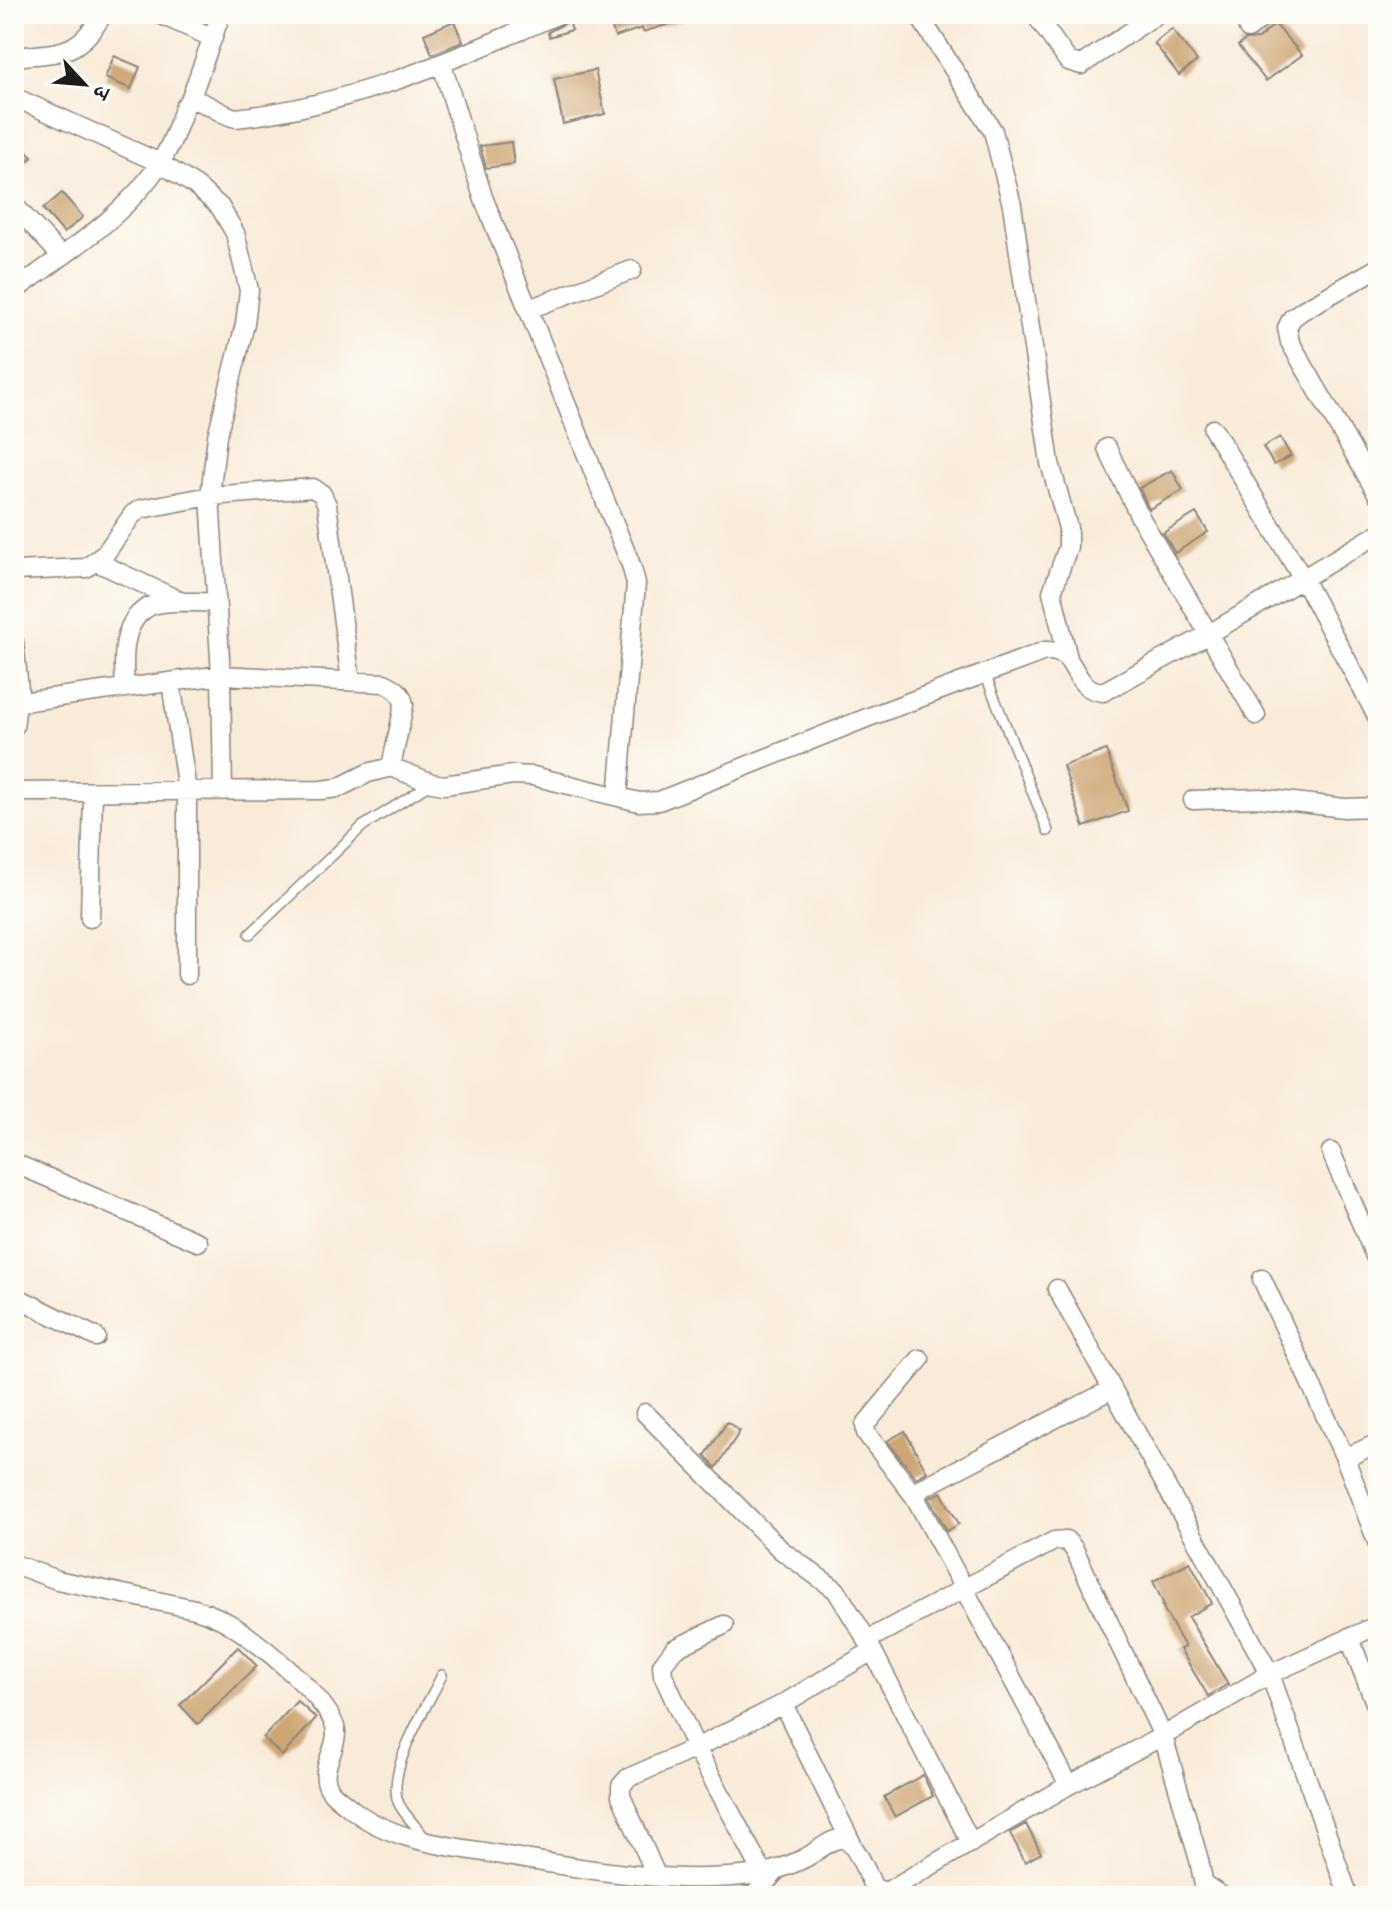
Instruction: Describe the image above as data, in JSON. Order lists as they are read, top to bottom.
{
  "north": "bottom right"
}
